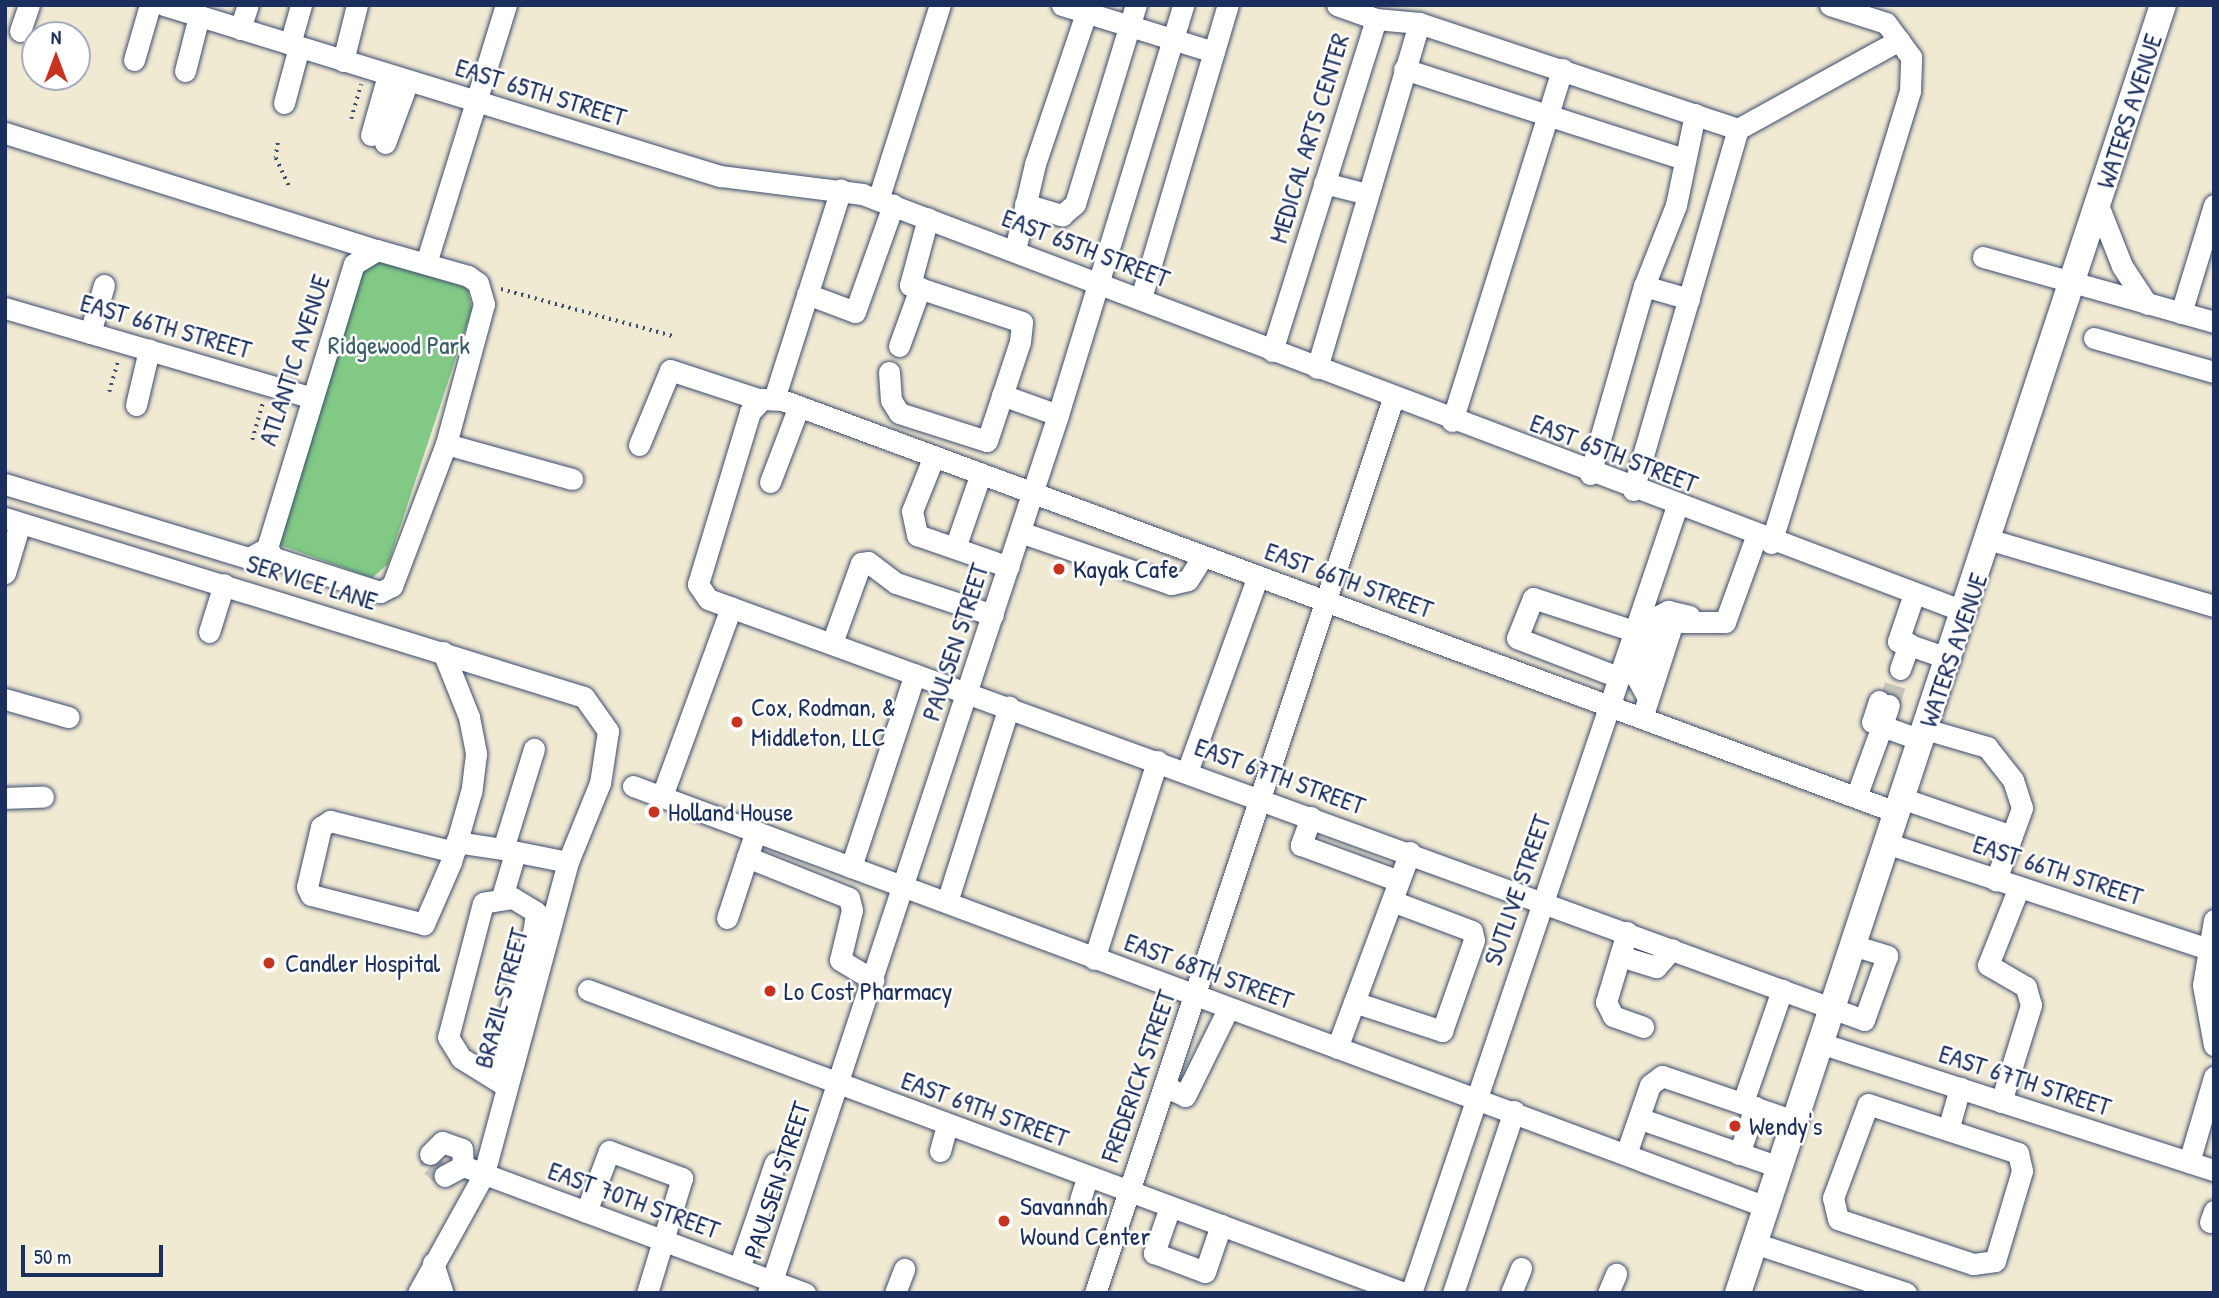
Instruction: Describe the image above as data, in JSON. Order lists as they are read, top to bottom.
{
  "streets": {
    "main road": ["WATERS AVENUE"],
    "street": [
      "EAST 65TH STREET",
      "MEDICAL ARTS CENTER",
      "EAST 66TH STREET",
      "ATLANTIC AVENUE",
      "SERVICE LANE",
      "PAULSEN STREET",
      "EAST 67TH STREET",
      "SUTLIVE STREET",
      "EAST 68TH STREET",
      "BRAZIL STREET",
      "FREDERICK STREET",
      "EAST 69TH STREET",
      "EAST 70TH STREET"
    ]
  },
  "crossings": [
    ["EAST 65TH STREET", "WATERS AVENUE"],
    ["EAST 65TH STREET", "MEDICAL ARTS CENTER"],
    ["EAST 65TH STREET", "PAULSEN STREET"],
    ["EAST 65TH STREET", "SUTLIVE STREET"],
    ["EAST 65TH STREET", "FREDERICK STREET"],
    ["WATERS AVENUE", "EAST 66TH STREET"],
    ["WATERS AVENUE", "EAST 67TH STREET"],
    ["WATERS AVENUE", "EAST 68TH STREET"],
    ["EAST 66TH STREET", "ATLANTIC AVENUE"],
    ["EAST 66TH STREET", "PAULSEN STREET"],
    ["EAST 66TH STREET", "EAST 67TH STREET"],
    ["EAST 66TH STREET", "SUTLIVE STREET"],
    ["EAST 66TH STREET", "FREDERICK STREET"],
    ["SERVICE LANE", "BRAZIL STREET"],
    ["PAULSEN STREET", "EAST 67TH STREET"],
    ["PAULSEN STREET", "EAST 68TH STREET"],
    ["PAULSEN STREET", "EAST 69TH STREET"],
    ["PAULSEN STREET", "EAST 70TH STREET"],
    ["EAST 67TH STREET", "SUTLIVE STREET"],
    ["EAST 67TH STREET", "FREDERICK STREET"],
    ["SUTLIVE STREET", "EAST 68TH STREET"],
    ["EAST 68TH STREET", "FREDERICK STREET"],
    ["BRAZIL STREET", "EAST 70TH STREET"],
    ["FREDERICK STREET", "EAST 69TH STREET"]
  ],
  "parks": ["Ridgewood Park"],
  "places": [
    "Kayak Cafe",
    "Cox, Rodman, & Middleton, LLC",
    "Holland House",
    "Candler Hospital",
    "Lo Cost Pharmacy",
    "Wendy's",
    "Savannah Wound Center"
  ],
  "scale_bar": "50 m",
  "north": "top"
}
